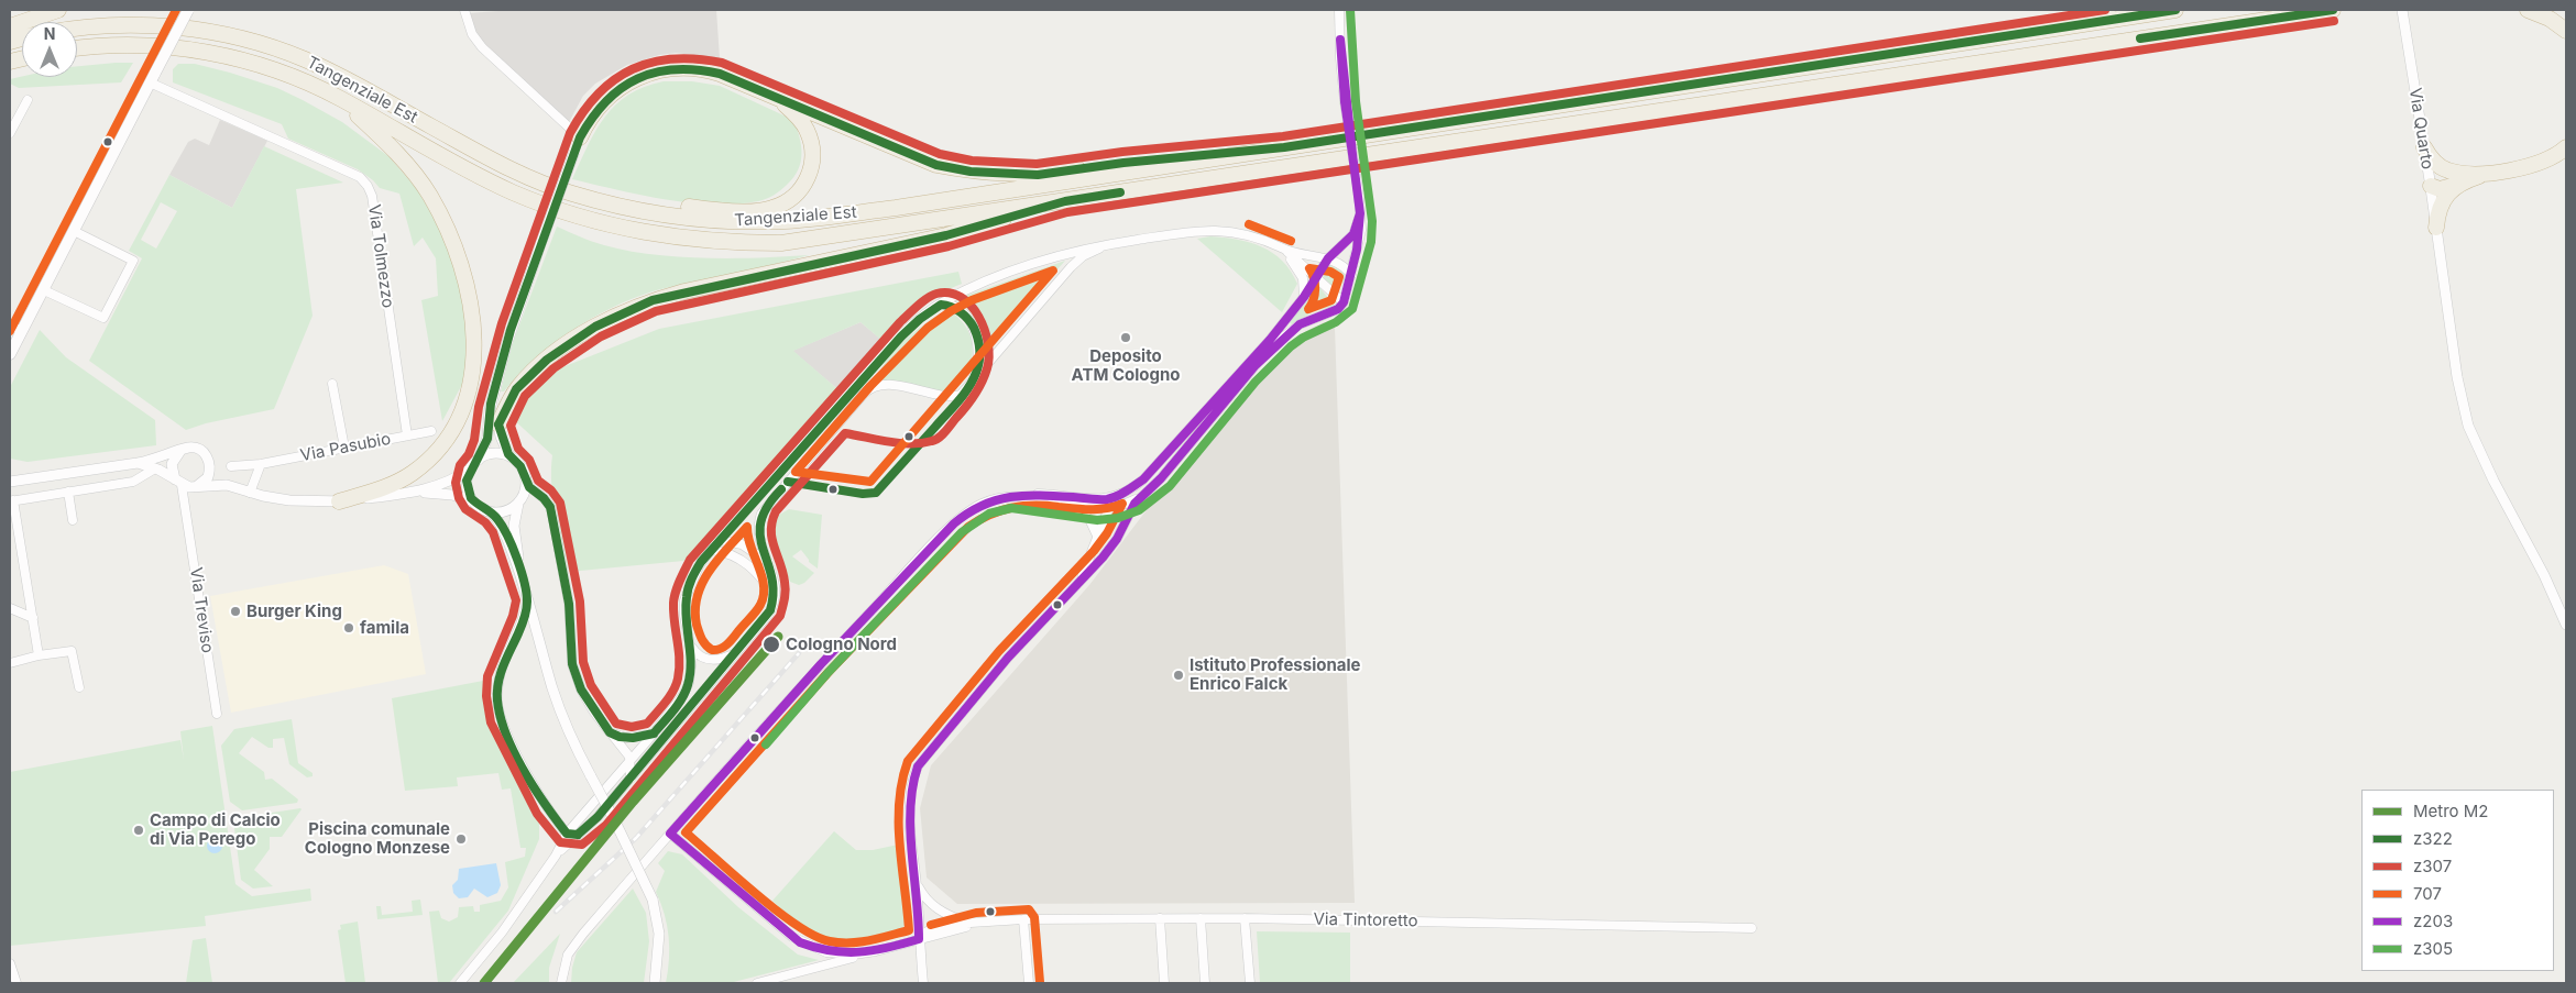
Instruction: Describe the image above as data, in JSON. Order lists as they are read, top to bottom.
{
  "streets": {
    "highway": ["Tangenziale Est"],
    "street": [
      "Via Quarto",
      "Via Tolmezzo",
      "Via Pasubio",
      "Via Treviso",
      "Via Tintoretto"
    ]
  },
  "crossings": [
    ["Via Tolmezzo", "Via Pasubio"]
  ],
  "places": [
    "Deposito ATM Cologno",
    "Burger King",
    "famila",
    "Cologno Nord",
    "Istituto Professionale Enrico Falck",
    "Campo di Calcio di Via Perego",
    "Piscina comunale Cologno Monzese"
  ],
  "lines": [
    "transit line z322",
    "transit line z307",
    "transit line 707",
    "transit line z305",
    "transit line z203",
    "metro line M2"
  ],
  "legend": [
    "Metro M2",
    "z322",
    "z307",
    "707",
    "z203",
    "z305"
  ],
  "north": "top"
}
